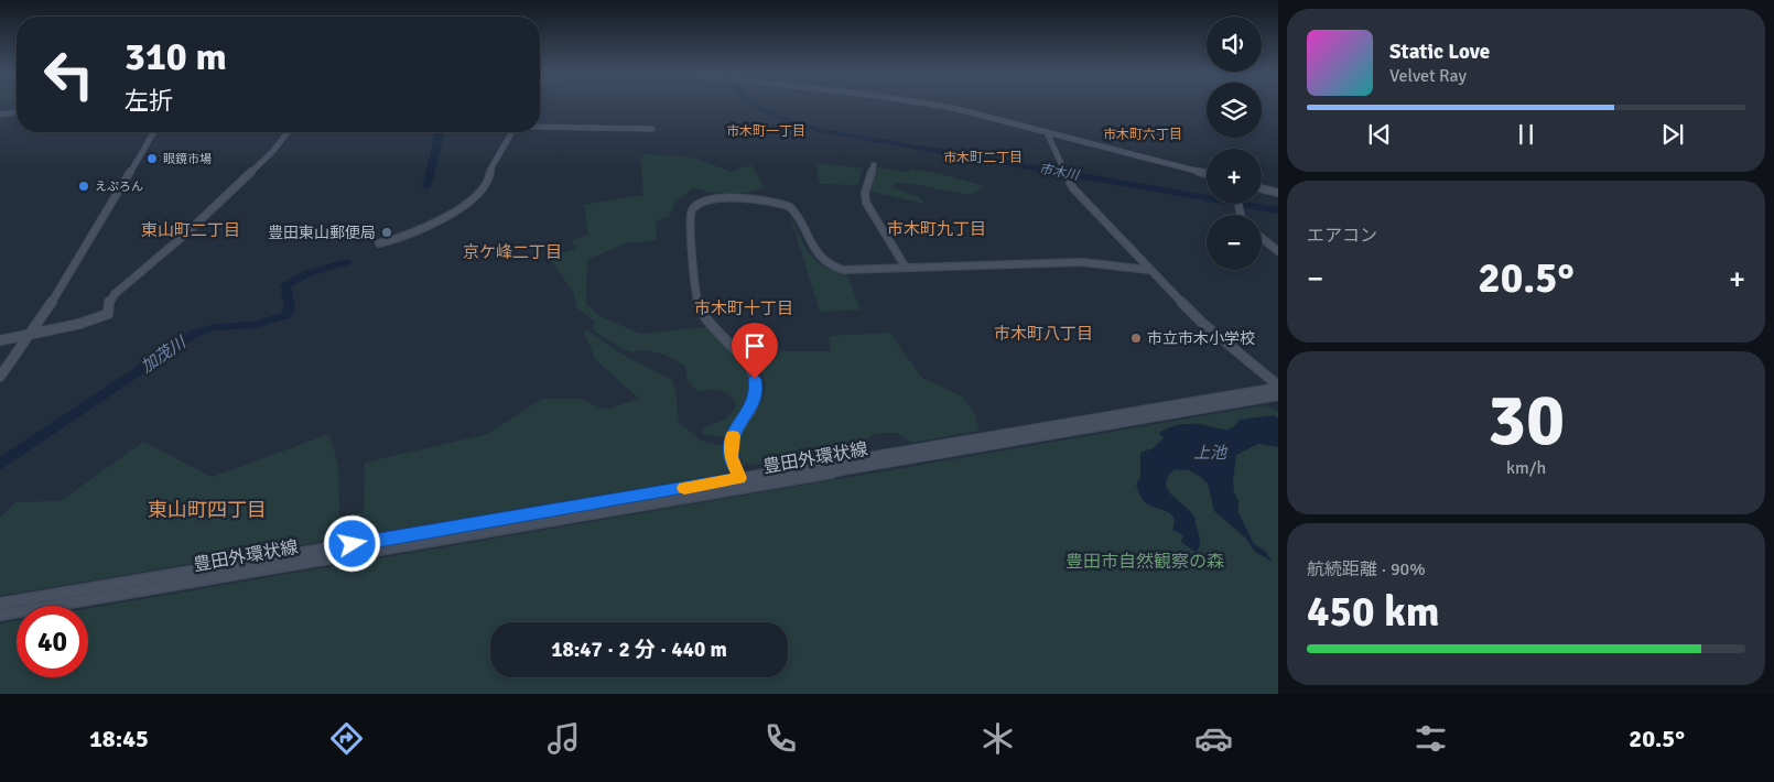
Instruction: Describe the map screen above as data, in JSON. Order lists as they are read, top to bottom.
{
  "streets": {
    "street": ["豊田外環状線"]
  },
  "districts": [
    "市木町一丁目",
    "市木町六丁目",
    "市木町二丁目",
    "市木町九丁目",
    "東山町二丁目",
    "京ケ峰二丁目",
    "市木町十丁目",
    "市木町八丁目",
    "東山町四丁目"
  ],
  "water": ["市木川", "加茂川", "上池"],
  "parks": ["豊田市自然観察の森"],
  "places": [
    "眼鏡市場",
    "えぷろん",
    "豊田東山郵便局",
    "市立市木小学校"
  ],
  "page": {
    "map_buttons": ["+", "−"],
    "turn": ["310 m", "左折"],
    "song": ["Static Love", "Velvet Ray"],
    "tile": [
      "エアコン",
      ["30", "km/h"],
      ["航続距離 · 90%", "450 km"]
    ],
    "heat": ["−", "20.5°", "+"],
    "limit": "40",
    "trip": "18:47 · 2 分 · 440 m",
    "tabs": ["18:45", "20.5°"]
  }
}
